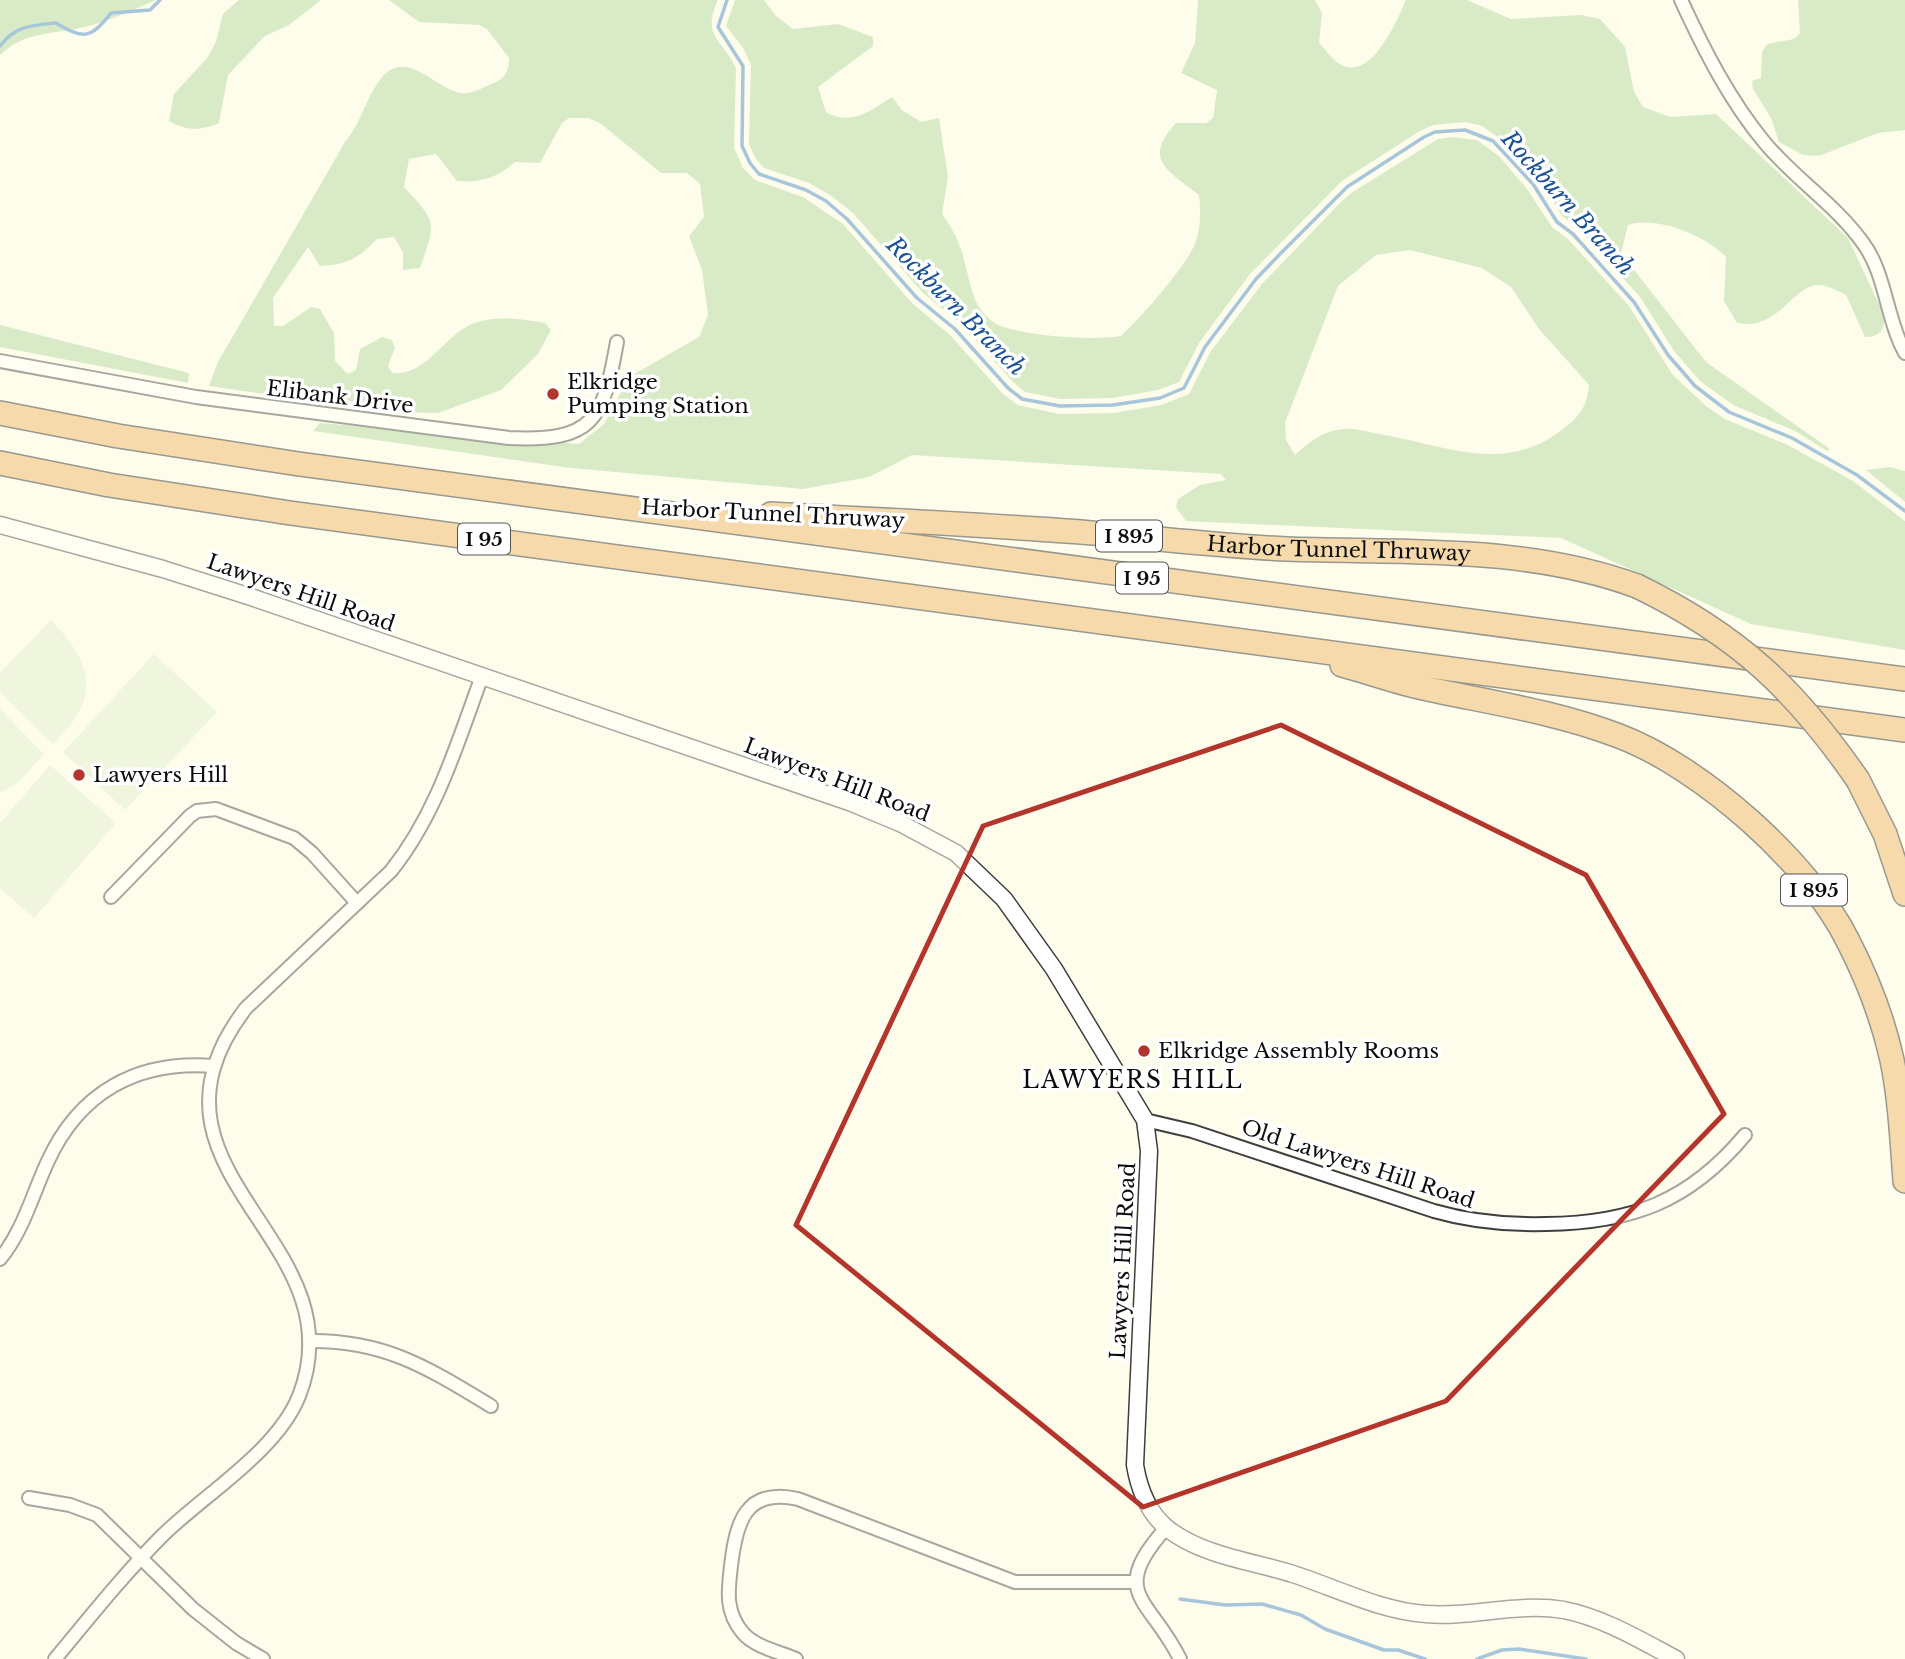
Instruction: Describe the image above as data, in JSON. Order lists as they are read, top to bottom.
{
  "streets": {
    "highway": ["Harbor Tunnel Thruway", "I 895", "I 95"],
    "street": ["Elibank Drive", "Lawyers Hill Road", "Old Lawyers Hill Road"]
  },
  "crossings": [
    ["Harbor Tunnel Thruway", "I 95"],
    ["I 895", "I 95"],
    ["Lawyers Hill Road", "Old Lawyers Hill Road"]
  ],
  "districts": ["LAWYERS HILL"],
  "water": ["Rockburn Branch"],
  "places": ["Elkridge Pumping Station", "Lawyers Hill", "Elkridge Assembly Rooms"]
}
